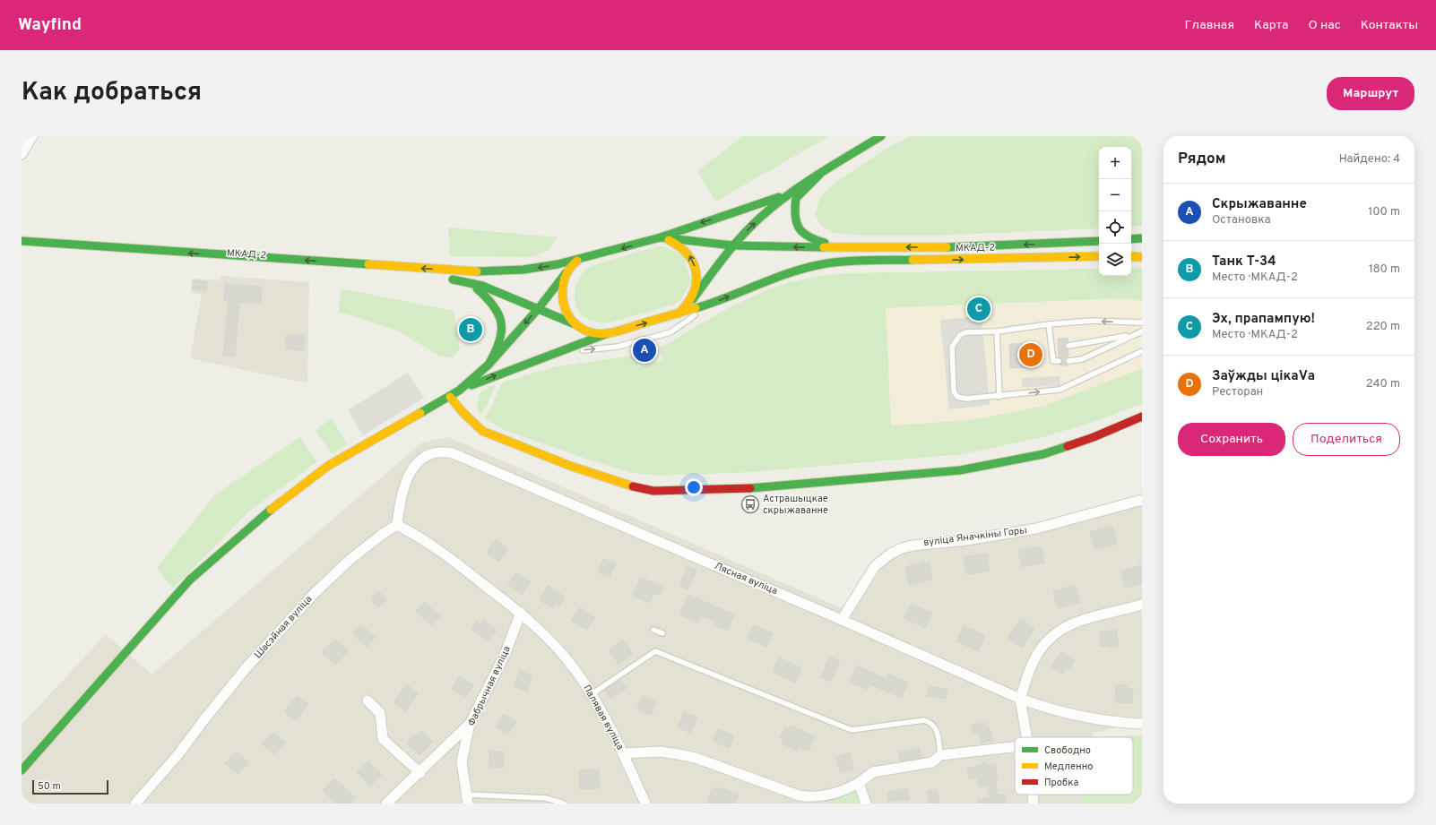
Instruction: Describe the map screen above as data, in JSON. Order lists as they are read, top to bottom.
{
  "streets": {
    "main road": ["МКАД-2"],
    "street": [
      "вуліца Яначкіны Горы",
      "Лясная вуліца",
      "Шасэйная вуліца",
      "Фабрычная вуліца",
      "Палявая вуліца"
    ]
  },
  "crossings": [
    ["вуліца Яначкіны Горы", "Лясная вуліца"],
    ["Лясная вуліца", "Шасэйная вуліца"],
    ["Лясная вуліца", "Палявая вуліца"],
    ["Шасэйная вуліца", "Палявая вуліца"],
    ["Фабрычная вуліца", "Палявая вуліца"]
  ],
  "places": {
    "bus stop": ["Астрашыцкае скрыжаванне"]
  },
  "legend": ["Свободно", "Медленно", "Пробка"],
  "scale_bar": "50 m",
  "page": {
    "header": "Wayfind",
    "nav": [
      "Главная",
      "Карта",
      "О нас",
      "Контакты"
    ],
    "title": "Как добраться",
    "buttons": [
      "Маршрут",
      ["Сохранить", "Поделиться"]
    ],
    "heading": ["Рядом", "Найдено: 4"],
    "map_buttons": ["+", "−"],
    "list": [
      {
        "mark": "A",
        "name": "Скрыжаванне",
        "note": "Остановка",
        "value": "100 m"
      },
      {
        "mark": "B",
        "name": "Танк Т-34",
        "note": "Место · МКАД-2",
        "value": "180 m"
      },
      {
        "mark": "C",
        "name": "Эх, прапампую!",
        "note": "Место · МКАД-2",
        "value": "220 m"
      },
      {
        "mark": "D",
        "name": "Заўжды цікаVа",
        "note": "Ресторан",
        "value": "240 m"
      }
    ],
    "pins": [
      "C",
      "B",
      "A",
      "D"
    ],
    "scale": "50 m"
  }
}
